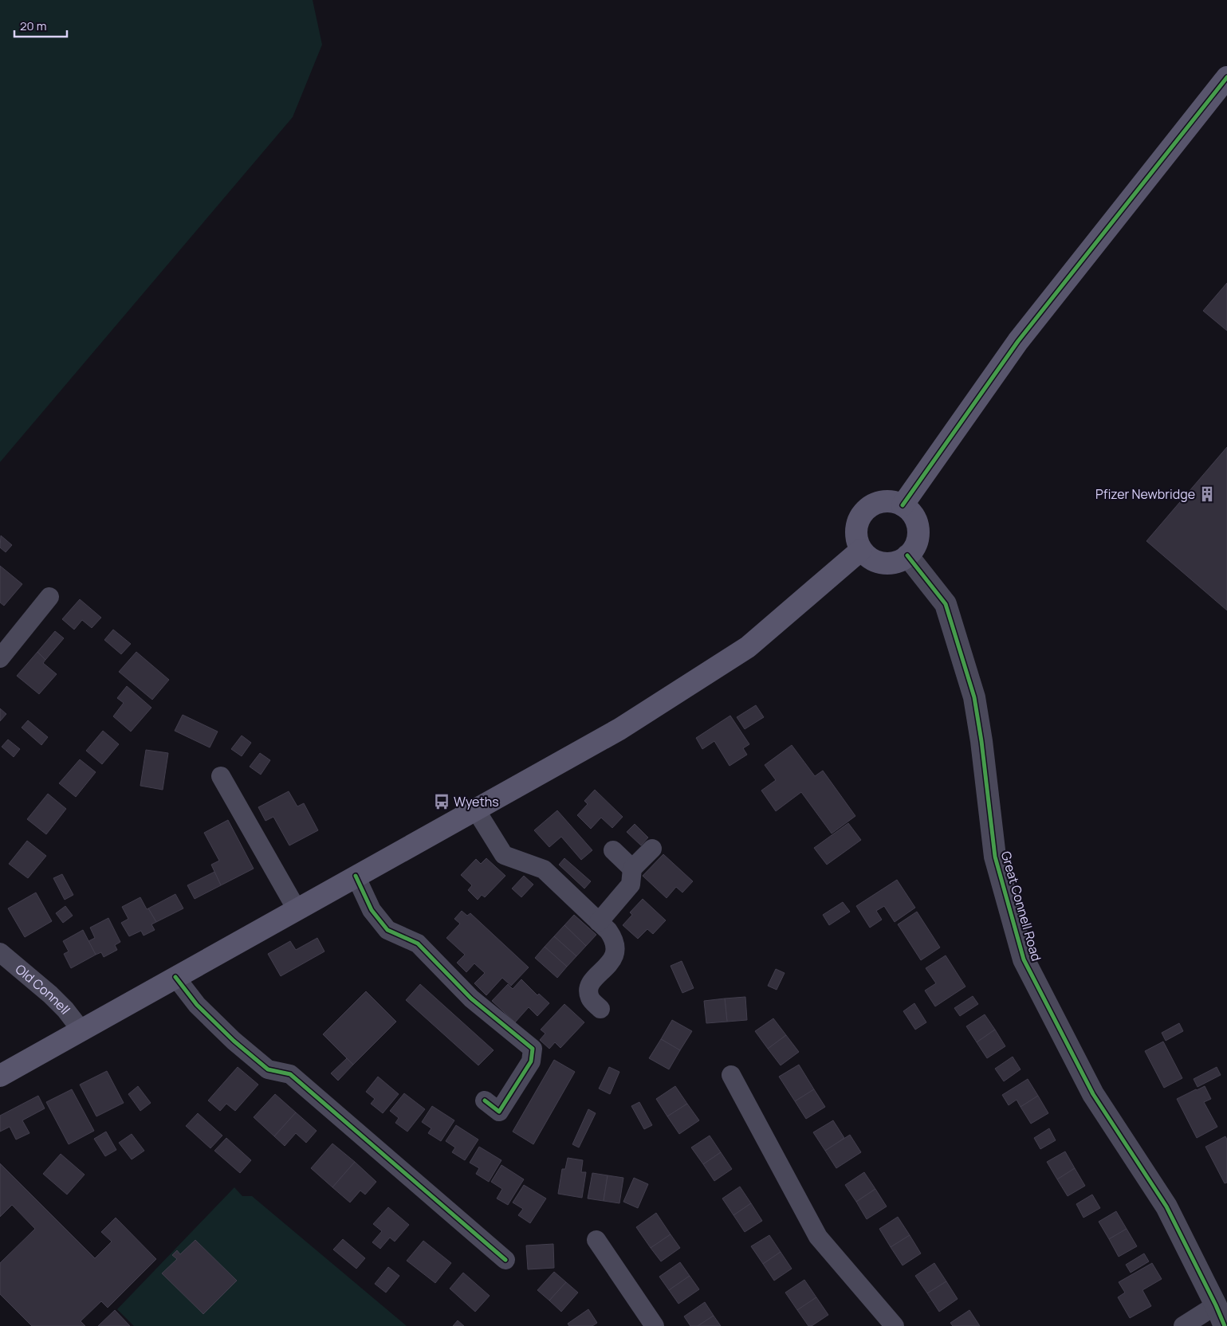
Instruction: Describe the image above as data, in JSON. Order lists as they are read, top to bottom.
{
  "streets": {
    "street": ["Great Connell Road", "Old Connell"]
  },
  "places": {
    "building": ["Pfizer Newbridge"],
    "bus stop": ["Wyeths"]
  },
  "scale_bar": "20 m"
}
